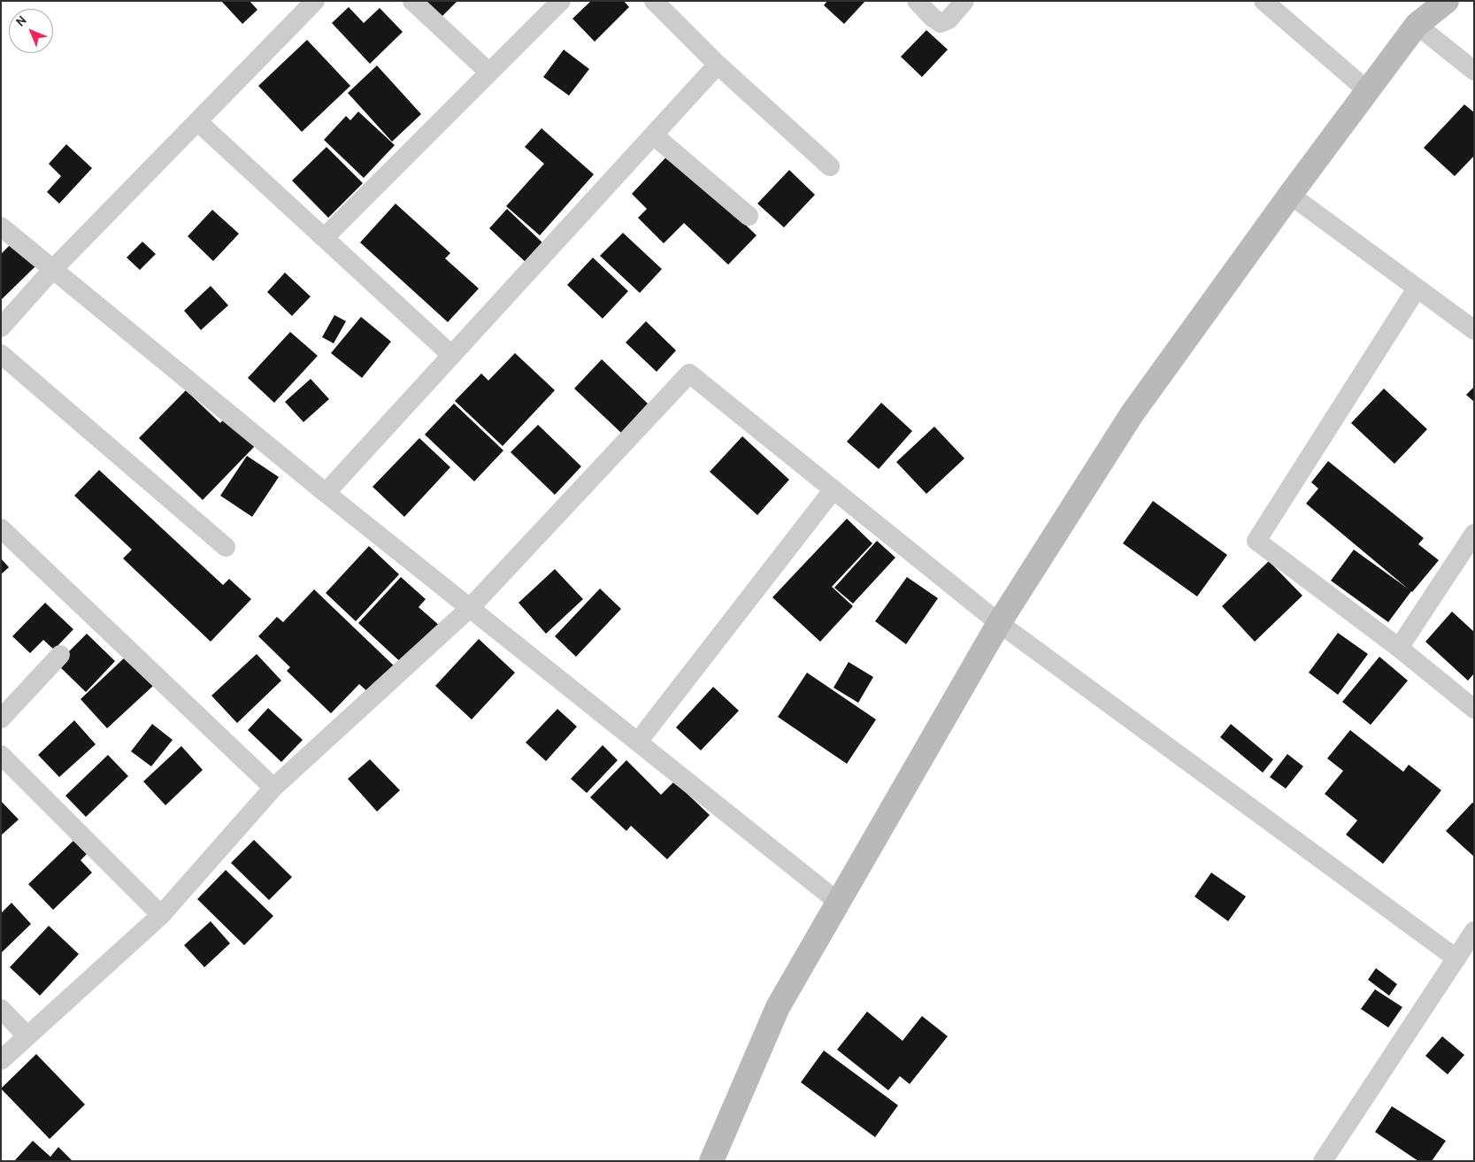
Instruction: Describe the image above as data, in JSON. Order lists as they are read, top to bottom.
{
  "north": "top left"
}
